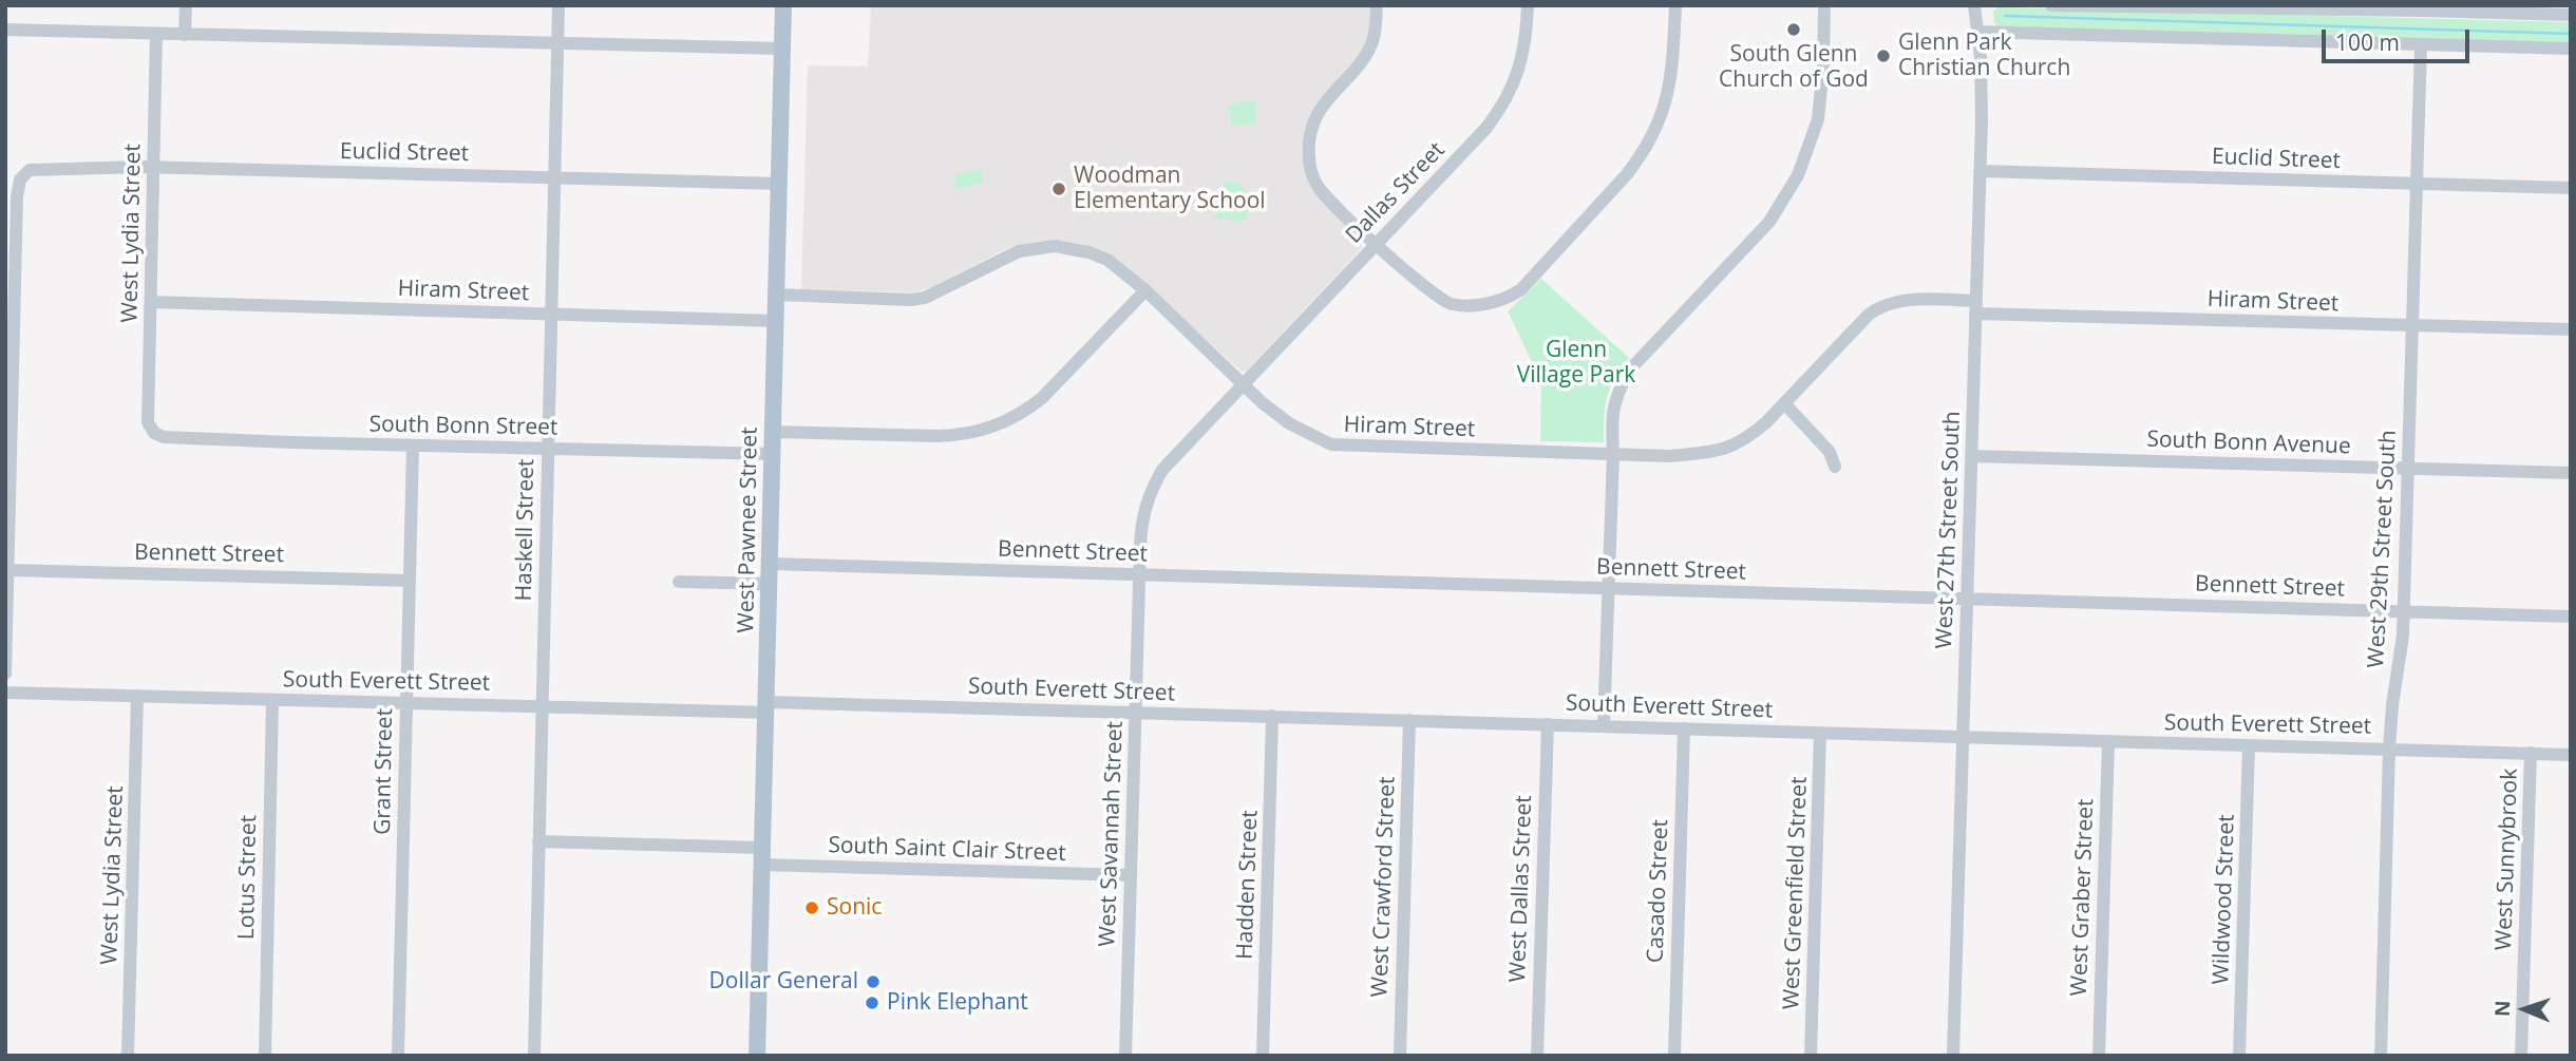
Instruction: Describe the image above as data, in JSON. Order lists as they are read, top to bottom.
{
  "streets": {
    "main road": ["West Pawnee Street"],
    "street": [
      "Euclid Street",
      "Dallas Street",
      "West Lydia Street",
      "Hiram Street",
      "South Bonn Street",
      "South Bonn Avenue",
      "Haskell Street",
      "West 27th Street South",
      "West 29th Street South",
      "Bennett Street",
      "South Everett Street",
      "Grant Street",
      "West Savannah Street",
      "South Saint Clair Street",
      "West Sunnybrook",
      "Lotus Street",
      "Hadden Street",
      "West Crawford Street",
      "West Dallas Street",
      "Casado Street",
      "West Greenfield Street",
      "West Graber Street",
      "Wildwood Street"
    ]
  },
  "crossings": [
    ["Euclid Street", "West Lydia Street"],
    ["Euclid Street", "Haskell Street"],
    ["Euclid Street", "West Pawnee Street"],
    ["Euclid Street", "West 27th Street South"],
    ["Euclid Street", "West 29th Street South"],
    ["Dallas Street", "Hiram Street"],
    ["Dallas Street", "West Savannah Street"],
    ["West Lydia Street", "Hiram Street"],
    ["West Lydia Street", "South Bonn Street"],
    ["West Lydia Street", "South Everett Street"],
    ["Hiram Street", "Haskell Street"],
    ["Hiram Street", "West Pawnee Street"],
    ["Hiram Street", "West 27th Street South"],
    ["Hiram Street", "West 29th Street South"],
    ["Hiram Street", "West Savannah Street"],
    ["South Bonn Street", "Haskell Street"],
    ["South Bonn Street", "West Pawnee Street"],
    ["South Bonn Street", "Grant Street"],
    ["South Bonn Avenue", "West 27th Street South"],
    ["South Bonn Avenue", "West 29th Street South"],
    ["Haskell Street", "South Everett Street"],
    ["Haskell Street", "South Saint Clair Street"],
    ["West Pawnee Street", "Bennett Street"],
    ["West Pawnee Street", "South Everett Street"],
    ["West Pawnee Street", "South Saint Clair Street"],
    ["West 27th Street South", "Bennett Street"],
    ["West 27th Street South", "South Everett Street"],
    ["West 29th Street South", "Bennett Street"],
    ["West 29th Street South", "South Everett Street"],
    ["Bennett Street", "Grant Street"],
    ["Bennett Street", "West Savannah Street"],
    ["South Everett Street", "Grant Street"],
    ["South Everett Street", "West Savannah Street"],
    ["South Everett Street", "West Sunnybrook"],
    ["South Everett Street", "Lotus Street"],
    ["South Everett Street", "Hadden Street"],
    ["South Everett Street", "West Crawford Street"],
    ["South Everett Street", "West Dallas Street"],
    ["South Everett Street", "Casado Street"],
    ["South Everett Street", "West Greenfield Street"],
    ["South Everett Street", "West Graber Street"],
    ["South Everett Street", "Wildwood Street"],
    ["West Savannah Street", "South Saint Clair Street"]
  ],
  "parks": ["Glenn Village Park"],
  "places": [
    "South Glenn Church of God",
    "Glenn Park Christian Church",
    "Woodman Elementary School",
    "Sonic",
    "Dollar General",
    "Pink Elephant"
  ],
  "scale_bar": "100 m",
  "north": "left"
}
